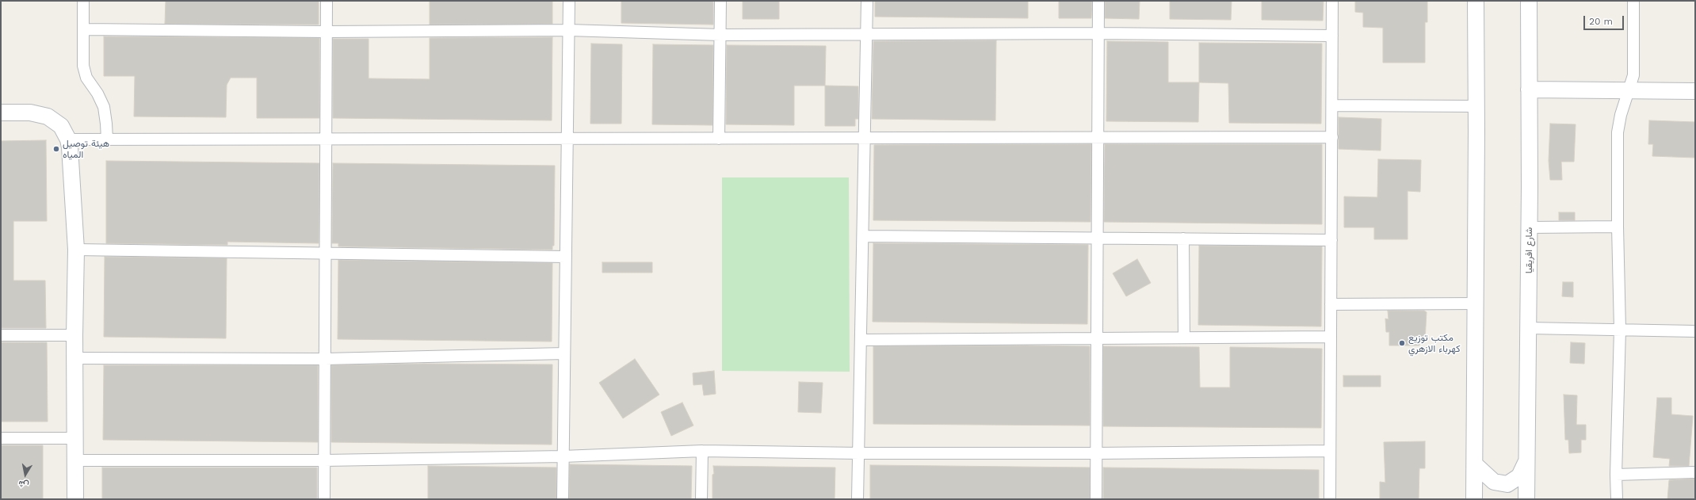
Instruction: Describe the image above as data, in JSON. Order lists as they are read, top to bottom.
{
  "streets": {
    "street": ["شارع افريقيا"]
  },
  "places": ["هيئة توصيل المياه", "مكتب توزيع كهرباء الازهري"],
  "scale_bar": "20 m",
  "north": "bottom"
}
